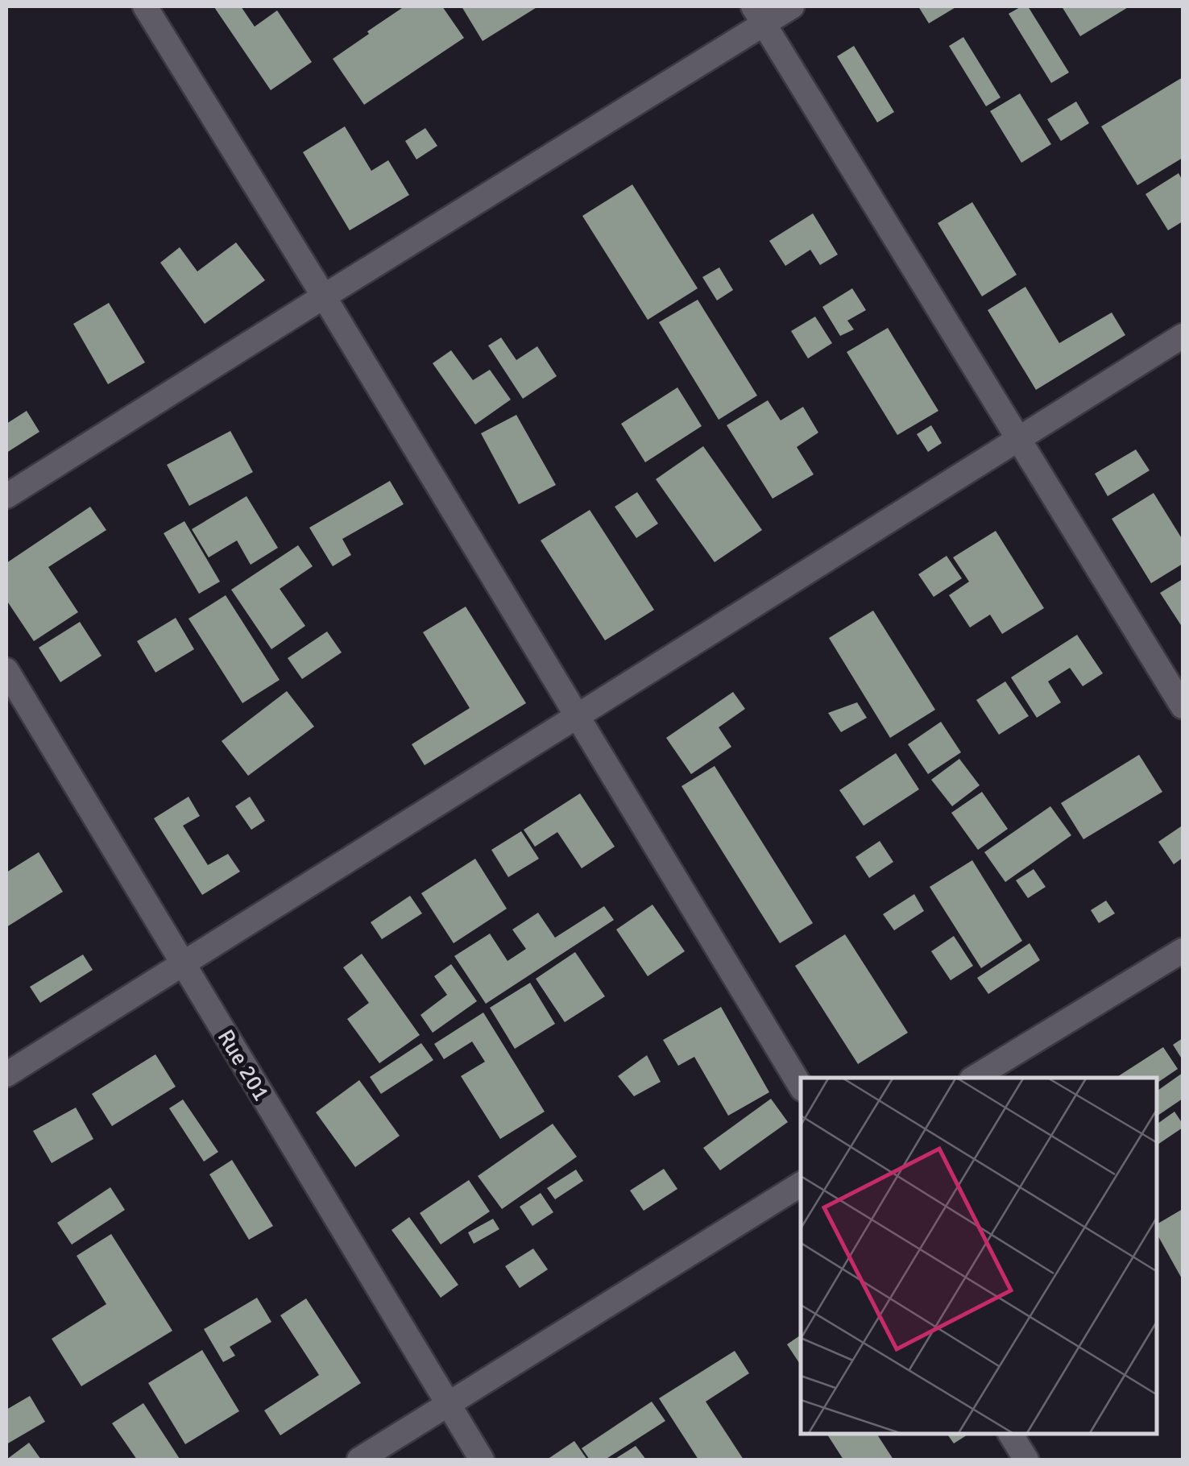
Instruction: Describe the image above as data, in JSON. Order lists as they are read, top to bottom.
{
  "streets": {
    "street": ["Rue 201"]
  }
}
